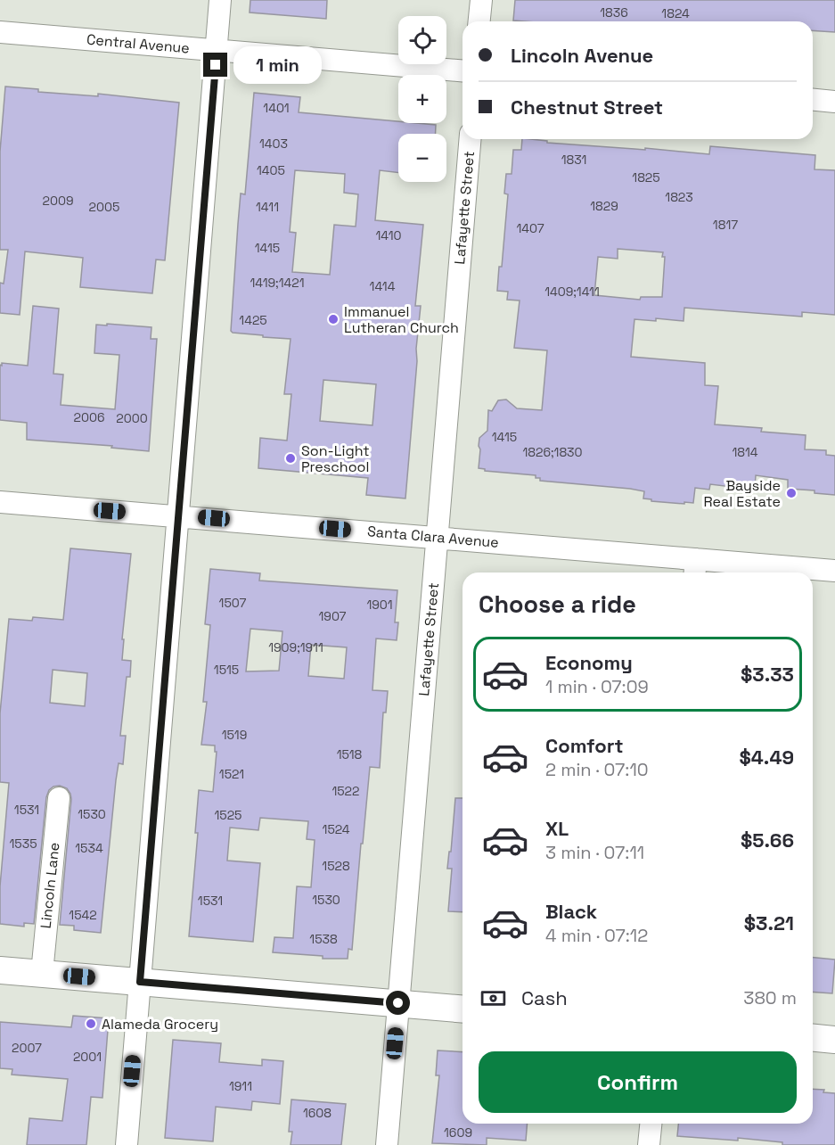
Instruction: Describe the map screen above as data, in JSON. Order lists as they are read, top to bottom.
{
  "streets": {
    "street": [
      "Central Avenue",
      "Lafayette Street",
      "Santa Clara Avenue",
      "Lincoln Lane"
    ]
  },
  "crossings": [
    ["Lafayette Street", "Santa Clara Avenue"]
  ],
  "places": [
    "Immanuel Lutheran Church",
    "Son-Light Preschool",
    "Bayside Real Estate",
    "Alameda Grocery"
  ],
  "house_numbers": [
    "1836",
    "1824",
    "1401",
    "1403",
    "1831",
    "1405",
    "1825",
    "1823",
    "2009",
    "1829",
    "2005",
    "1411",
    "1817",
    "1407",
    "1410",
    "1415",
    "1419;1421",
    "1414",
    "1409;1411",
    "1425",
    "2006",
    "2000",
    "1415",
    "1826;1830",
    "1814",
    "1507",
    "1901",
    "1907",
    "1909;1911",
    "1515",
    "1519",
    "1518",
    "1521",
    "1522",
    "1531",
    "1530",
    "1525",
    "1524",
    "1535",
    "1534",
    "1528",
    "1530",
    "1531",
    "1542",
    "1538",
    "2007",
    "2001",
    "1911",
    "1608",
    "1609"
  ],
  "page": {
    "map_buttons": ["+", "−"],
    "banner": ["Lincoln Avenue", "Chestnut Street"],
    "bubble": "1 min",
    "heading": "Choose a ride",
    "list": [
      {
        "name": "Economy",
        "note": "1 min · 07:09",
        "value": "$3.33"
      },
      {
        "name": "Comfort",
        "note": "2 min · 07:10",
        "value": "$4.49"
      },
      {
        "name": "XL",
        "note": "3 min · 07:11",
        "value": "$5.66"
      },
      {
        "name": "Black",
        "note": "4 min · 07:12",
        "value": "$3.21"
      }
    ],
    "pay": ["Cash", "380 m"],
    "buttons": "Confirm"
  }
}
